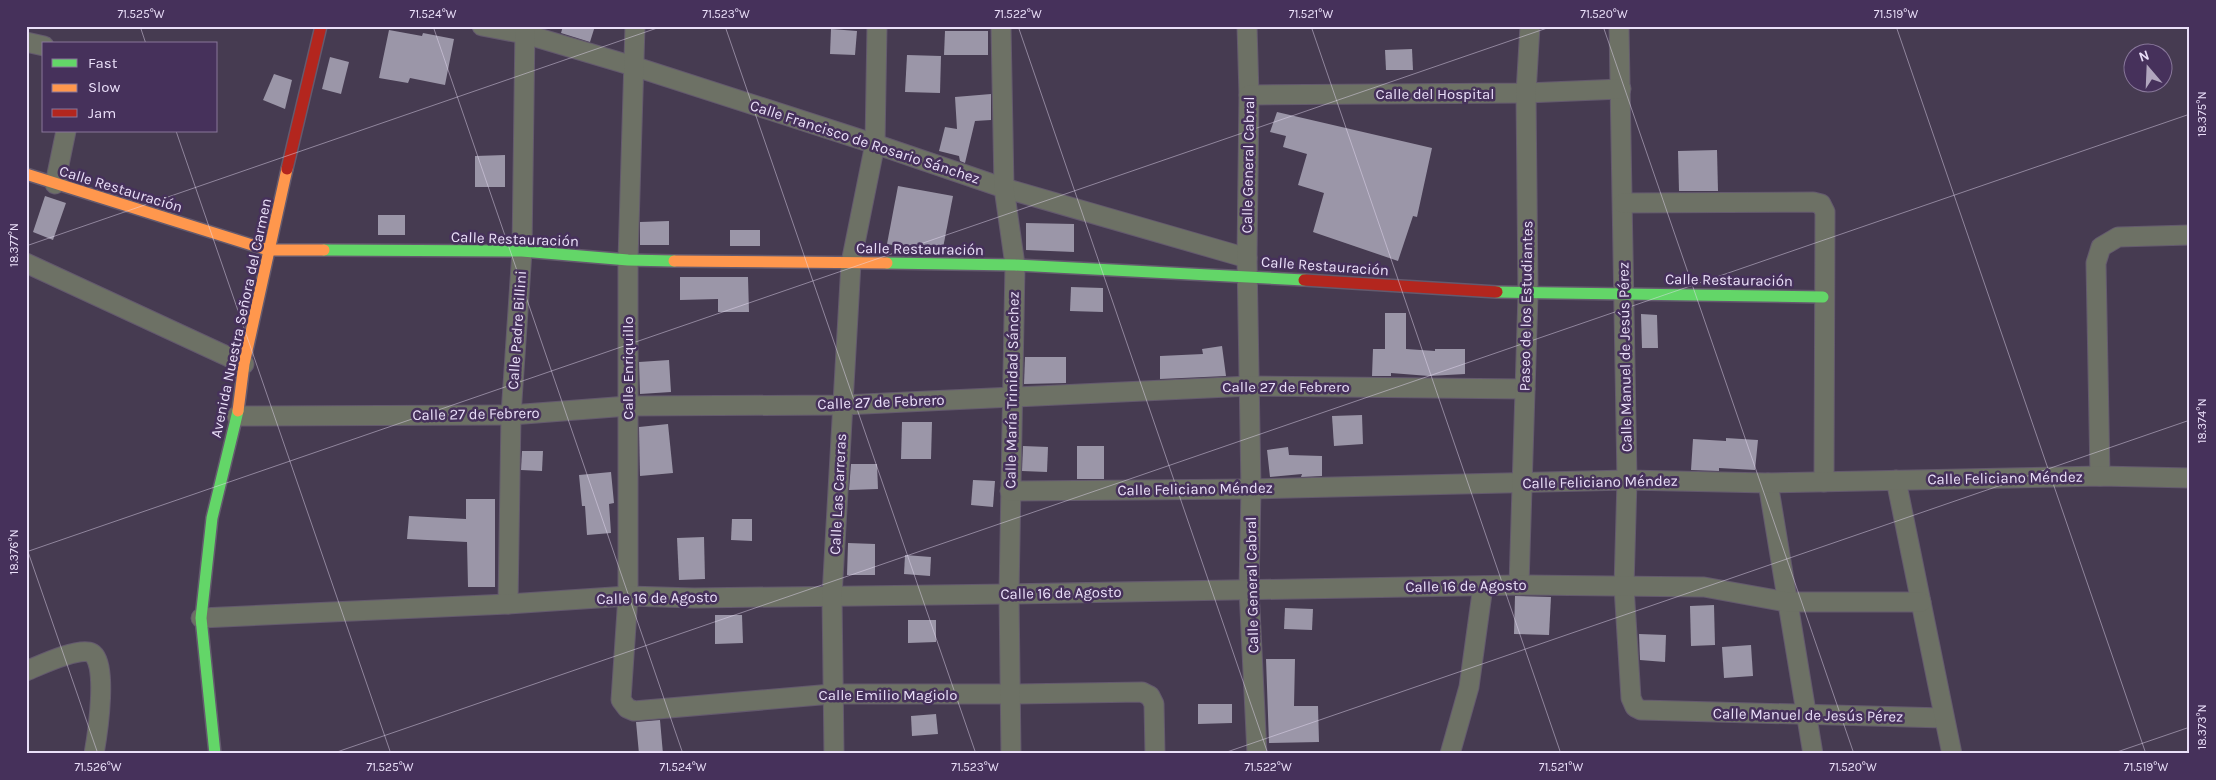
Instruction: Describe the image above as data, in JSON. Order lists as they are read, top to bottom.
{
  "streets": {
    "street": [
      "Calle del Hospital",
      "Calle Francisco de Rosario Sánchez",
      "Calle General Cabral",
      "Calle Restauración",
      "Paseo de los Estudiantes",
      "Avenida Nuestra Señora del Carmen",
      "Calle Padre Billini",
      "Calle Manuel de Jesús Pérez",
      "Calle Enriquillo",
      "Calle 27 de Febrero",
      "Calle María Trinidad Sánchez",
      "Calle Feliciano Méndez",
      "Calle Las Carreras",
      "Calle 16 de Agosto",
      "Calle Emilio Magiolo"
    ]
  },
  "crossings": [
    ["Calle del Hospital", "Calle General Cabral"],
    ["Calle del Hospital", "Paseo de los Estudiantes"],
    ["Calle del Hospital", "Calle Manuel de Jesús Pérez"],
    ["Calle Francisco de Rosario Sánchez", "Calle General Cabral"],
    ["Calle Francisco de Rosario Sánchez", "Calle Restauración"],
    ["Calle Francisco de Rosario Sánchez", "Calle Padre Billini"],
    ["Calle Francisco de Rosario Sánchez", "Calle Enriquillo"],
    ["Calle Francisco de Rosario Sánchez", "Calle María Trinidad Sánchez"],
    ["Calle Francisco de Rosario Sánchez", "Calle Las Carreras"],
    ["Calle General Cabral", "Calle Restauración"],
    ["Calle General Cabral", "Calle 27 de Febrero"],
    ["Calle General Cabral", "Calle Feliciano Méndez"],
    ["Calle General Cabral", "Calle 16 de Agosto"],
    ["Calle Restauración", "Paseo de los Estudiantes"],
    ["Calle Restauración", "Avenida Nuestra Señora del Carmen"],
    ["Calle Restauración", "Calle Padre Billini"],
    ["Calle Restauración", "Calle Manuel de Jesús Pérez"],
    ["Calle Restauración", "Calle Enriquillo"],
    ["Calle Restauración", "Calle María Trinidad Sánchez"],
    ["Calle Restauración", "Calle Las Carreras"],
    ["Paseo de los Estudiantes", "Calle 27 de Febrero"],
    ["Paseo de los Estudiantes", "Calle Feliciano Méndez"],
    ["Paseo de los Estudiantes", "Calle 16 de Agosto"],
    ["Avenida Nuestra Señora del Carmen", "Calle 27 de Febrero"],
    ["Avenida Nuestra Señora del Carmen", "Calle 16 de Agosto"],
    ["Calle Padre Billini", "Calle 27 de Febrero"],
    ["Calle Padre Billini", "Calle 16 de Agosto"],
    ["Calle Manuel de Jesús Pérez", "Calle Feliciano Méndez"],
    ["Calle Manuel de Jesús Pérez", "Calle 16 de Agosto"],
    ["Calle Enriquillo", "Calle 27 de Febrero"],
    ["Calle Enriquillo", "Calle 16 de Agosto"],
    ["Calle Enriquillo", "Calle Emilio Magiolo"],
    ["Calle 27 de Febrero", "Calle María Trinidad Sánchez"],
    ["Calle 27 de Febrero", "Calle Las Carreras"],
    ["Calle María Trinidad Sánchez", "Calle Feliciano Méndez"],
    ["Calle María Trinidad Sánchez", "Calle 16 de Agosto"],
    ["Calle María Trinidad Sánchez", "Calle Emilio Magiolo"],
    ["Calle Las Carreras", "Calle 16 de Agosto"],
    ["Calle Las Carreras", "Calle Emilio Magiolo"]
  ],
  "legend": ["Fast", "Slow", "Jam"],
  "north": "top",
  "coordinates": [
    "71.525°W",
    "71.524°W",
    "71.523°W",
    "71.522°W",
    "71.521°W",
    "71.520°W",
    "71.519°W",
    "18.375°N",
    "18.377°N",
    "18.374°N",
    "18.376°N",
    "18.373°N",
    "71.526°W"
  ]
}
